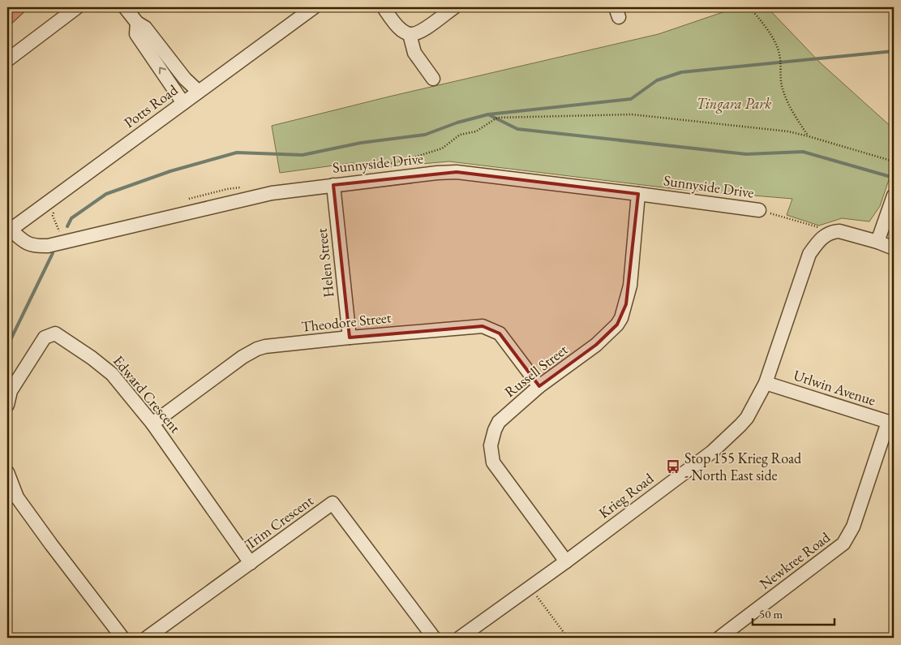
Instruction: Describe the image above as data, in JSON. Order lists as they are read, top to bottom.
{
  "streets": {
    "street": [
      "Potts Road",
      "Sunnyside Drive",
      "Helen Street",
      "Theodore Street",
      "Russell Street",
      "Urlwin Avenue",
      "Edward Crescent",
      "Krieg Road",
      "Trim Crescent",
      "Newkree Road"
    ]
  },
  "crossings": [
    ["Potts Road", "Sunnyside Drive"],
    ["Sunnyside Drive", "Helen Street"],
    ["Sunnyside Drive", "Russell Street"],
    ["Helen Street", "Theodore Street"],
    ["Theodore Street", "Russell Street"],
    ["Theodore Street", "Edward Crescent"],
    ["Russell Street", "Krieg Road"],
    ["Urlwin Avenue", "Krieg Road"],
    ["Urlwin Avenue", "Newkree Road"],
    ["Edward Crescent", "Trim Crescent"]
  ],
  "parks": ["Tingara Park"],
  "places": {
    "bus stop": ["Stop 155 Krieg Road - North East side"]
  },
  "scale_bar": "50 m"
}
